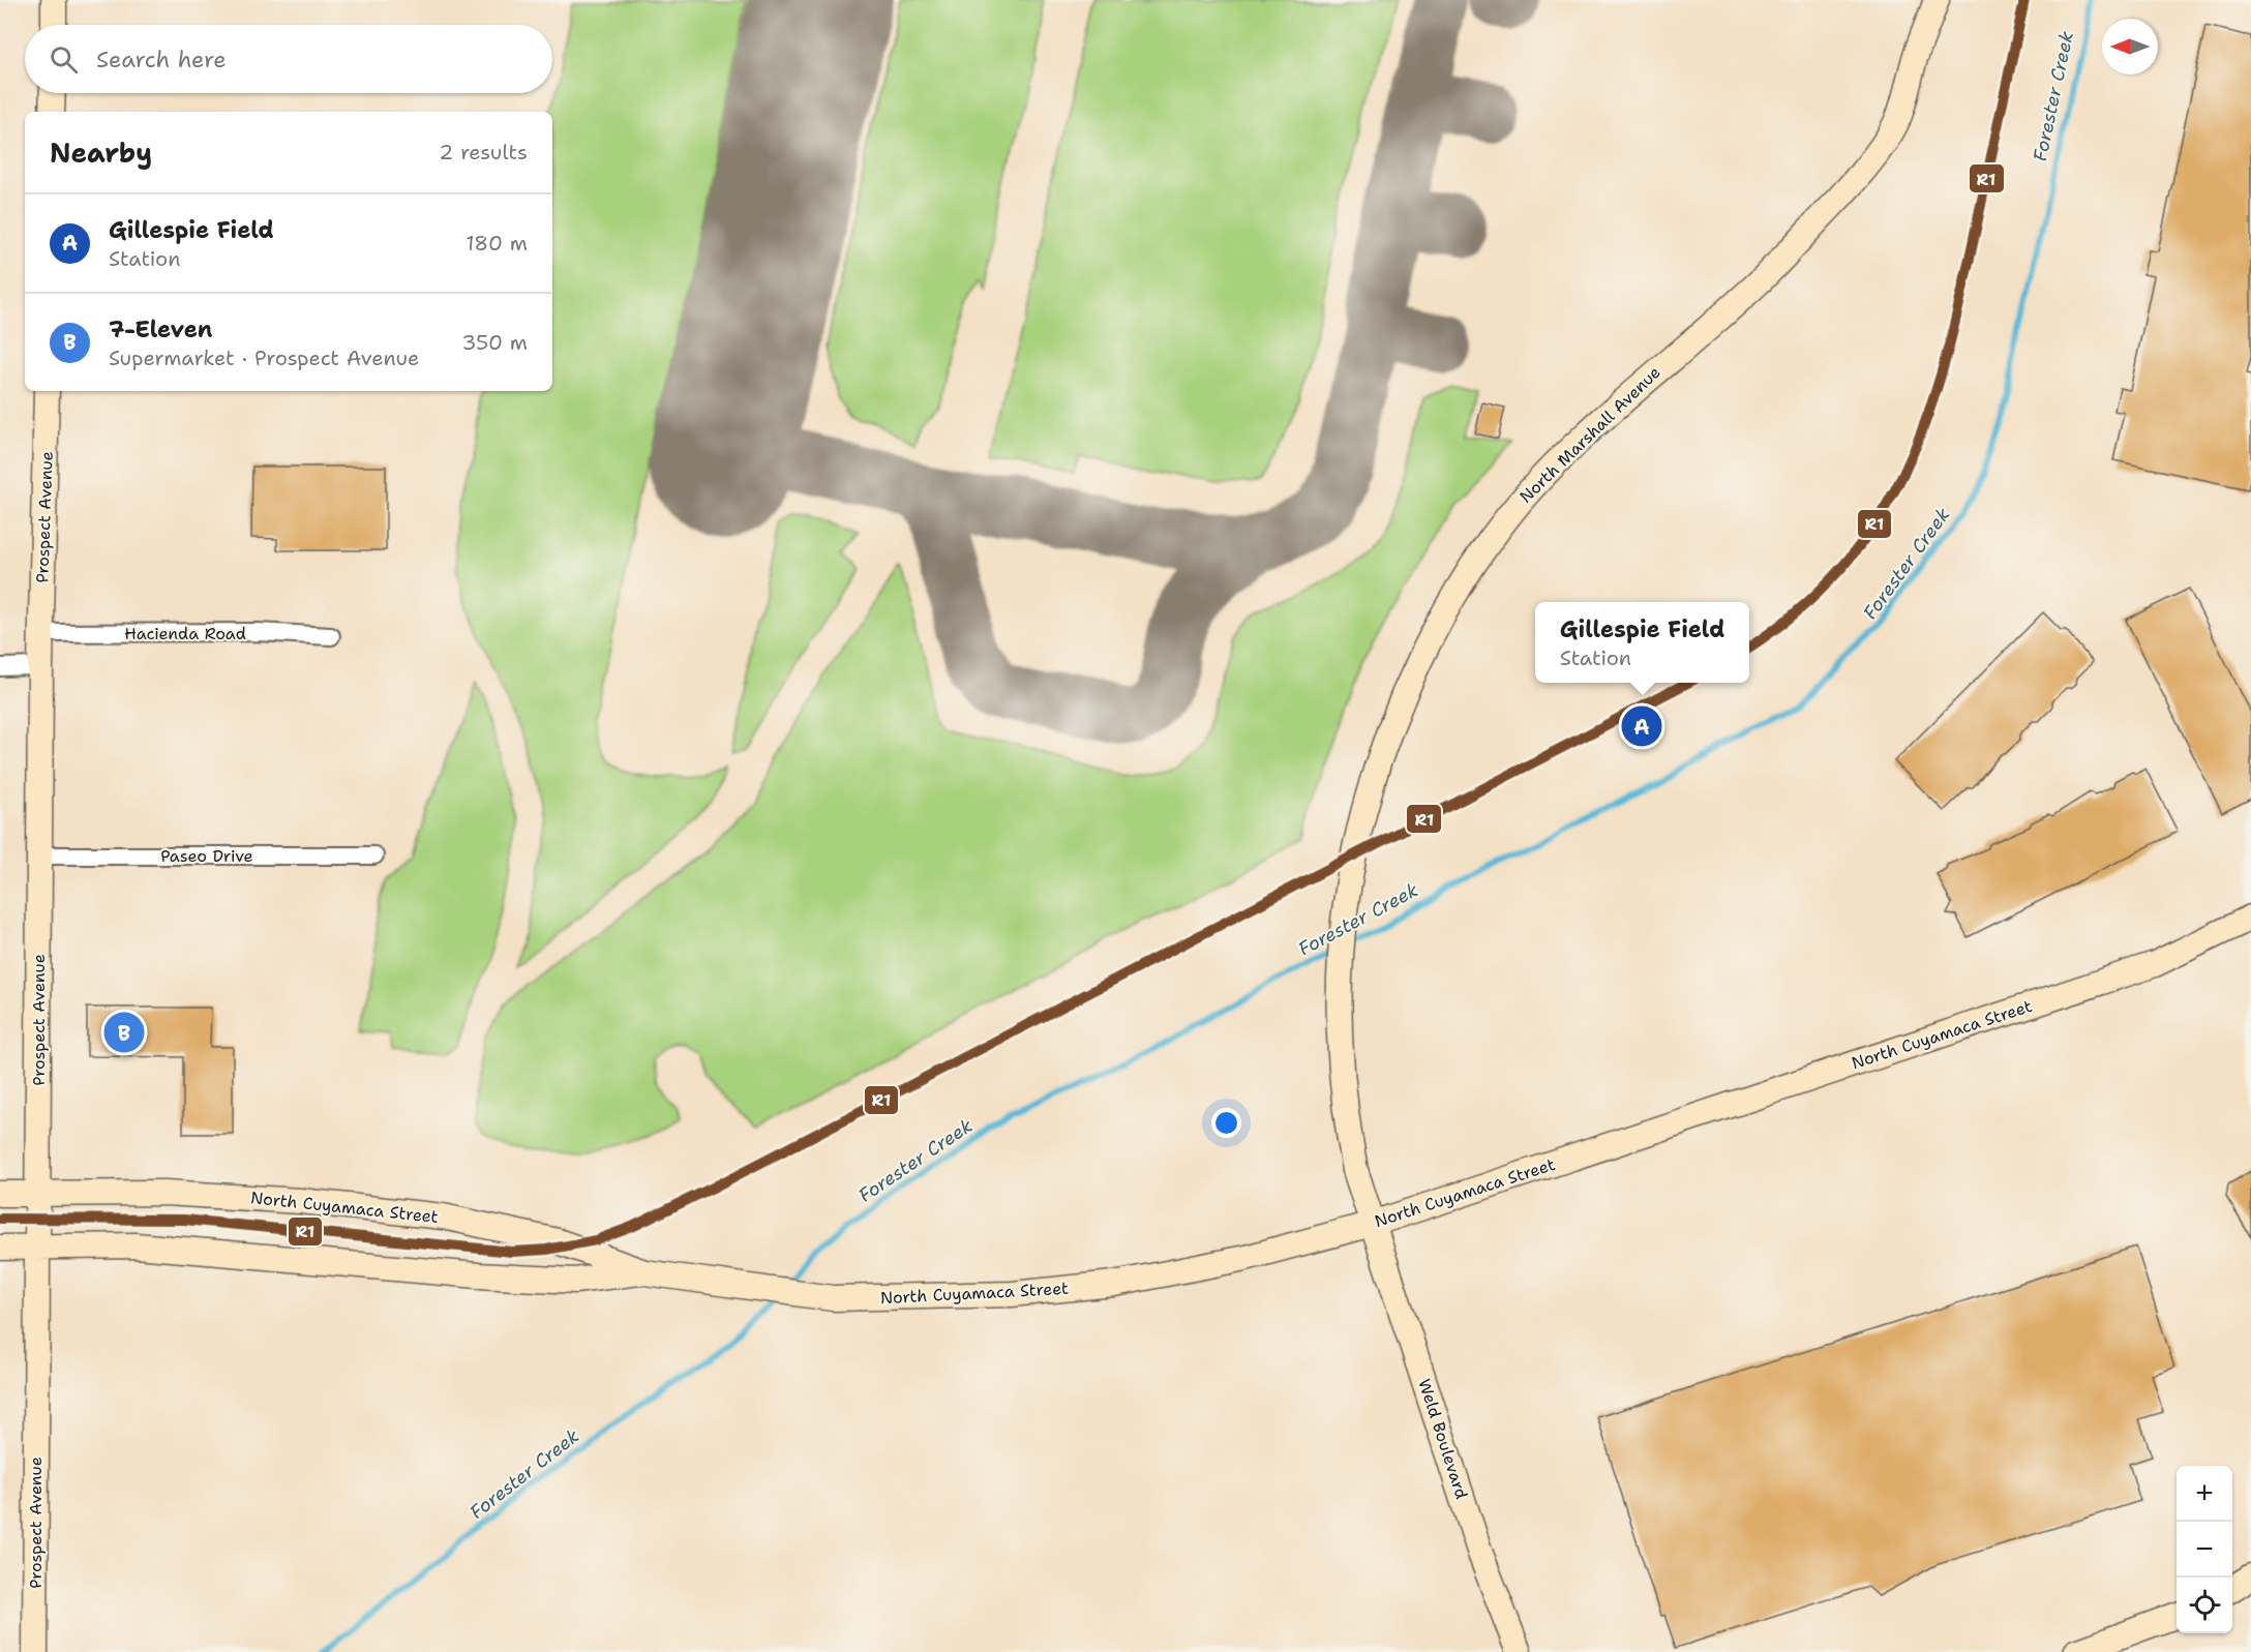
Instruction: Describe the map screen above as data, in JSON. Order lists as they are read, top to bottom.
{
  "streets": {
    "main road": [
      "North Marshall Avenue",
      "Prospect Avenue",
      "North Cuyamaca Street",
      "Weld Boulevard"
    ],
    "street": ["Hacienda Road", "Paseo Drive"]
  },
  "crossings": [
    ["North Marshall Avenue", "North Cuyamaca Street"],
    ["North Marshall Avenue", "Weld Boulevard"],
    ["Prospect Avenue", "Hacienda Road"],
    ["Prospect Avenue", "Paseo Drive"],
    ["Prospect Avenue", "North Cuyamaca Street"],
    ["North Cuyamaca Street", "Weld Boulevard"]
  ],
  "water": ["Forester Creek"],
  "lines": ["transit line R1"],
  "north": "left",
  "page": {
    "search": "Search here",
    "heading": ["Nearby", "2 results"],
    "list": [
      {
        "mark": "A",
        "name": "Gillespie Field",
        "note": "Station",
        "value": "180 m"
      },
      {
        "mark": "B",
        "name": "7-Eleven",
        "note": "Supermarket · Prospect Avenue",
        "value": "350 m"
      }
    ],
    "popup": ["Gillespie Field", "Station"],
    "pins": ["A", "B"],
    "map_buttons": ["+", "−"]
  }
}
